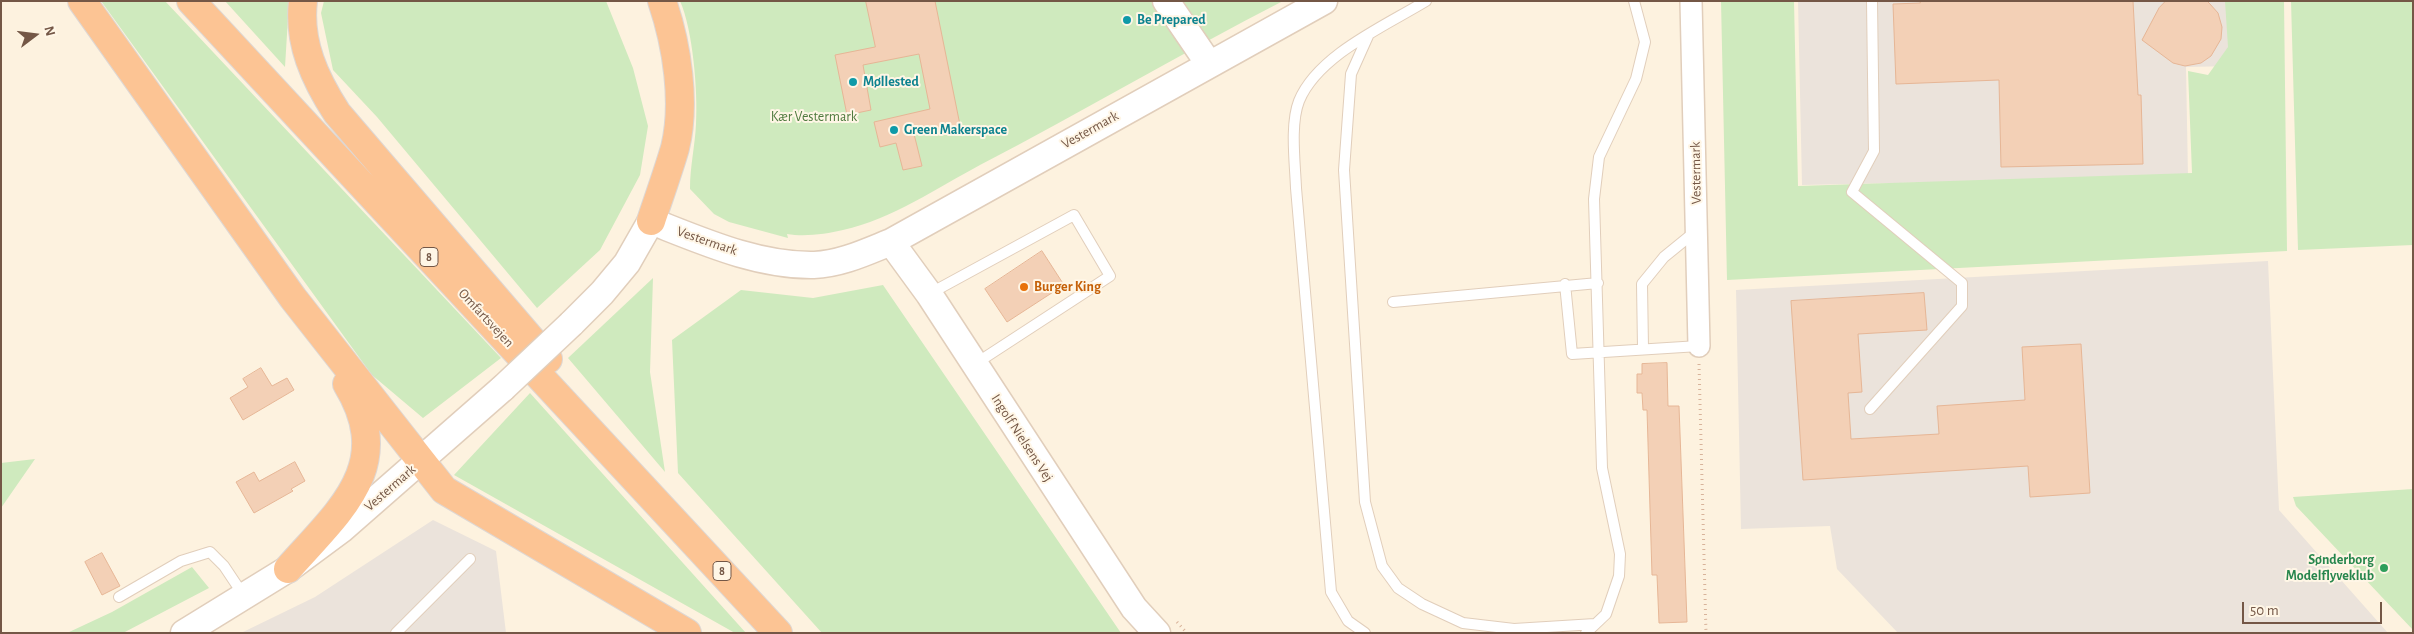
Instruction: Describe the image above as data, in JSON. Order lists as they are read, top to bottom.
{
  "streets": {
    "highway": ["8", "Omfartsvejen"],
    "street": ["Vestermark", "Ingolf Nielsens Vej"]
  },
  "crossings": [
    ["Vestermark", "Ingolf Nielsens Vej"]
  ],
  "parks": ["Kær Vestermark"],
  "places": [
    "Be Prepared",
    "Møllested",
    "Green Makerspace",
    "Burger King",
    "Sønderborg Modelflyveklub"
  ],
  "scale_bar": "50 m",
  "north": "right"
}
